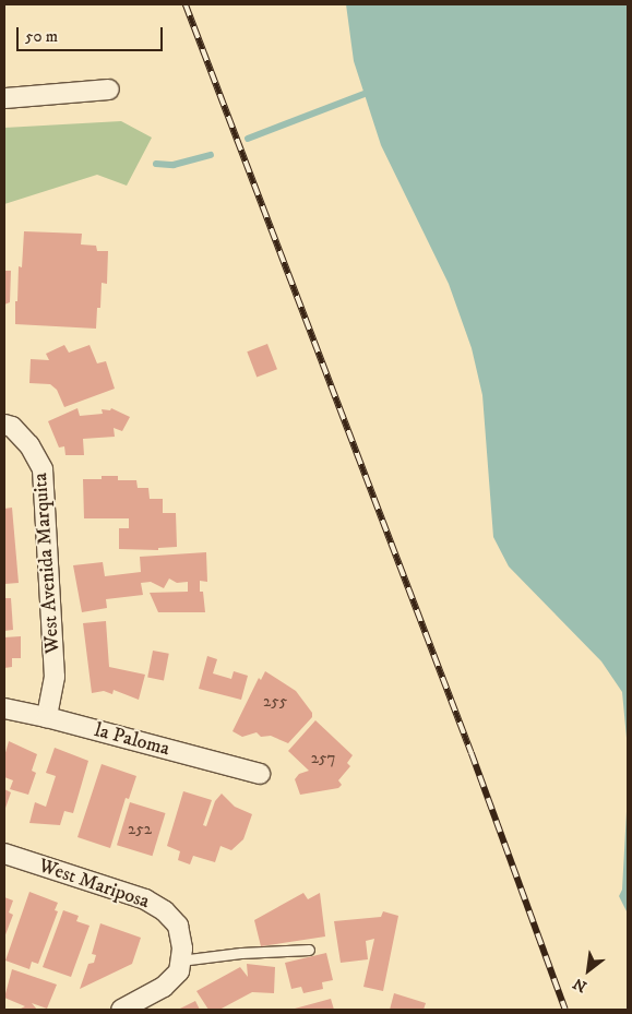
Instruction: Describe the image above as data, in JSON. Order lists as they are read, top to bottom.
{
  "streets": {
    "street": ["West Avenida Marquita", "la Paloma", "West Mariposa"]
  },
  "crossings": [
    ["West Avenida Marquita", "la Paloma"]
  ],
  "house_numbers": ["255", "257", "252"],
  "scale_bar": "50 m",
  "north": "bottom left"
}
